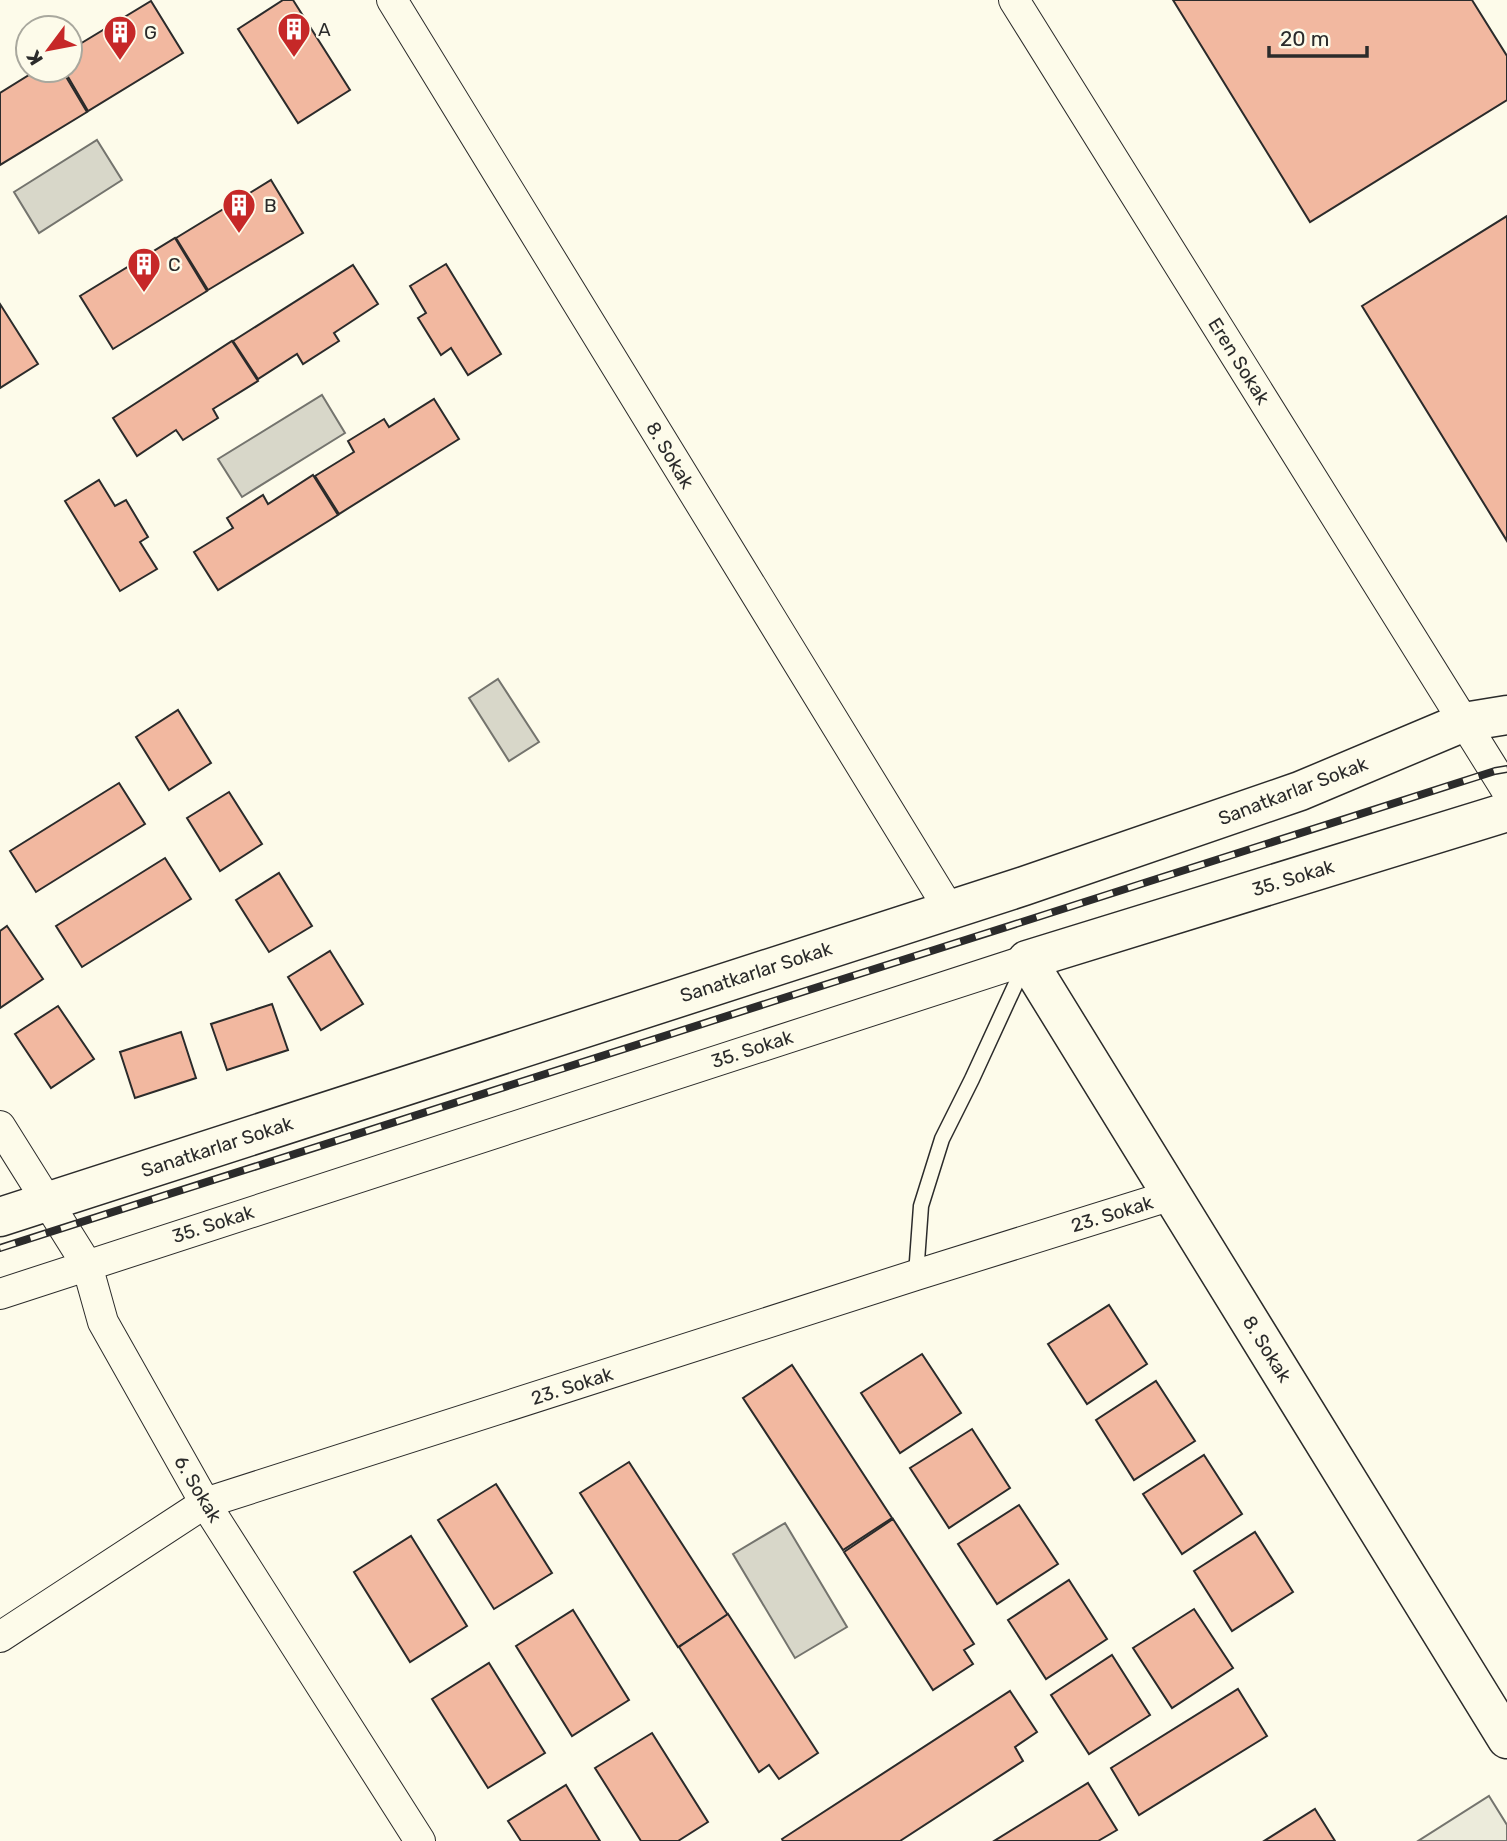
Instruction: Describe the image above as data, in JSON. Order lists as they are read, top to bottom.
{
  "streets": {
    "street": [
      "Eren Sokak",
      "8. Sokak",
      "Sanatkarlar Sokak",
      "35. Sokak",
      "23. Sokak",
      "6. Sokak"
    ]
  },
  "crossings": [
    ["Eren Sokak", "Sanatkarlar Sokak"],
    ["8. Sokak", "Sanatkarlar Sokak"],
    ["8. Sokak", "35. Sokak"],
    ["8. Sokak", "23. Sokak"],
    ["Sanatkarlar Sokak", "6. Sokak"],
    ["35. Sokak", "6. Sokak"],
    ["23. Sokak", "6. Sokak"]
  ],
  "places": {
    "building": [
      "A",
      "G",
      "B",
      "C"
    ]
  },
  "scale_bar": "20 m",
  "north": "bottom left"
}
